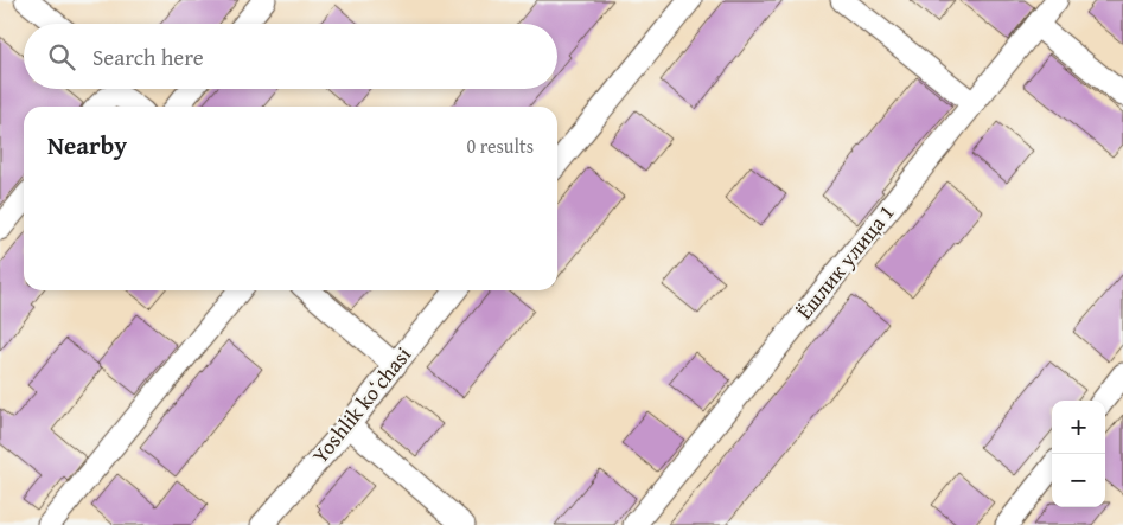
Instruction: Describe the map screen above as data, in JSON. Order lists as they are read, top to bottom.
{
  "streets": {
    "street": ["Ёшлик улица 1", "Yoshlik koʻchasi"]
  },
  "page": {
    "search": "Search here",
    "heading": ["Nearby", "0 results"],
    "map_buttons": ["+", "−"]
  }
}
